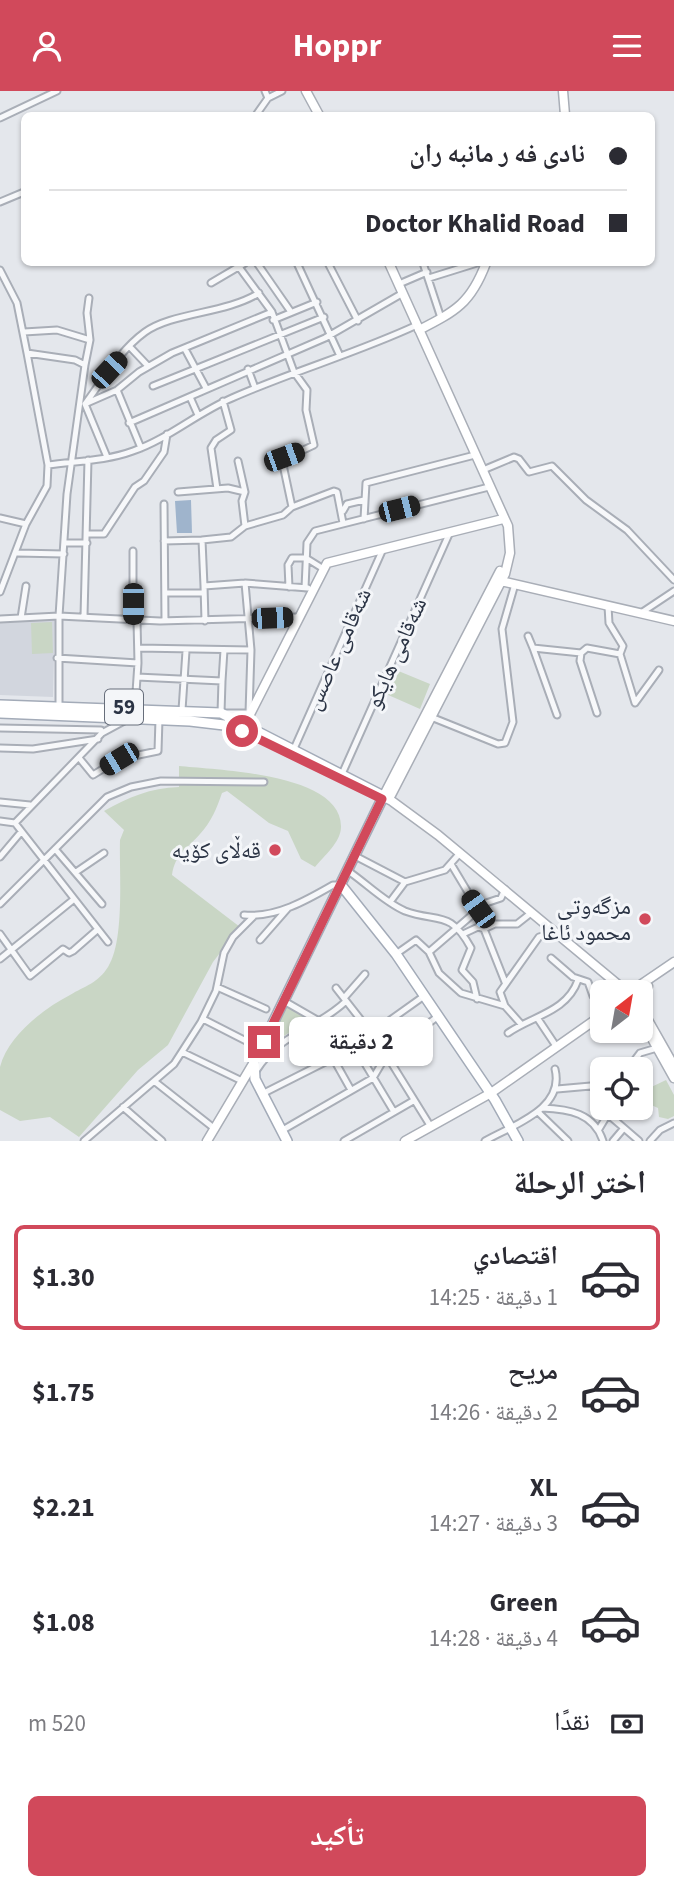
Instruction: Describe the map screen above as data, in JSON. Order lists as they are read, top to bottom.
{
  "streets": {
    "main road": ["59"],
    "street": ["شه‌قامی عاصس", "شه‌قامی هایكو"]
  },
  "crossings": [
    ["شه‌قامی عاصس", "59"],
    ["شه‌قامی هایكو", "59"]
  ],
  "places": ["قەڵای کۆیە", "مزگه‌وتی محمود ئاغا"],
  "north": "top right",
  "page": {
    "header": "Hoppr",
    "banner": ["نادی فه ر مانبه ران", "Doctor Khalid Road"],
    "bubble": "2 دقيقة",
    "heading": "اختر الرحلة",
    "list": [
      {
        "name": "اقتصادي",
        "note": "1 دقيقة · 14:25",
        "value": "$1.30"
      },
      {
        "name": "مريح",
        "note": "2 دقيقة · 14:26",
        "value": "$1.75"
      },
      {
        "name": "XL",
        "note": "3 دقيقة · 14:27",
        "value": "$2.21"
      },
      {
        "name": "Green",
        "note": "4 دقيقة · 14:28",
        "value": "$1.08"
      }
    ],
    "pay": ["نقدًا", "520 m"],
    "buttons": "تأكيد"
  }
}
